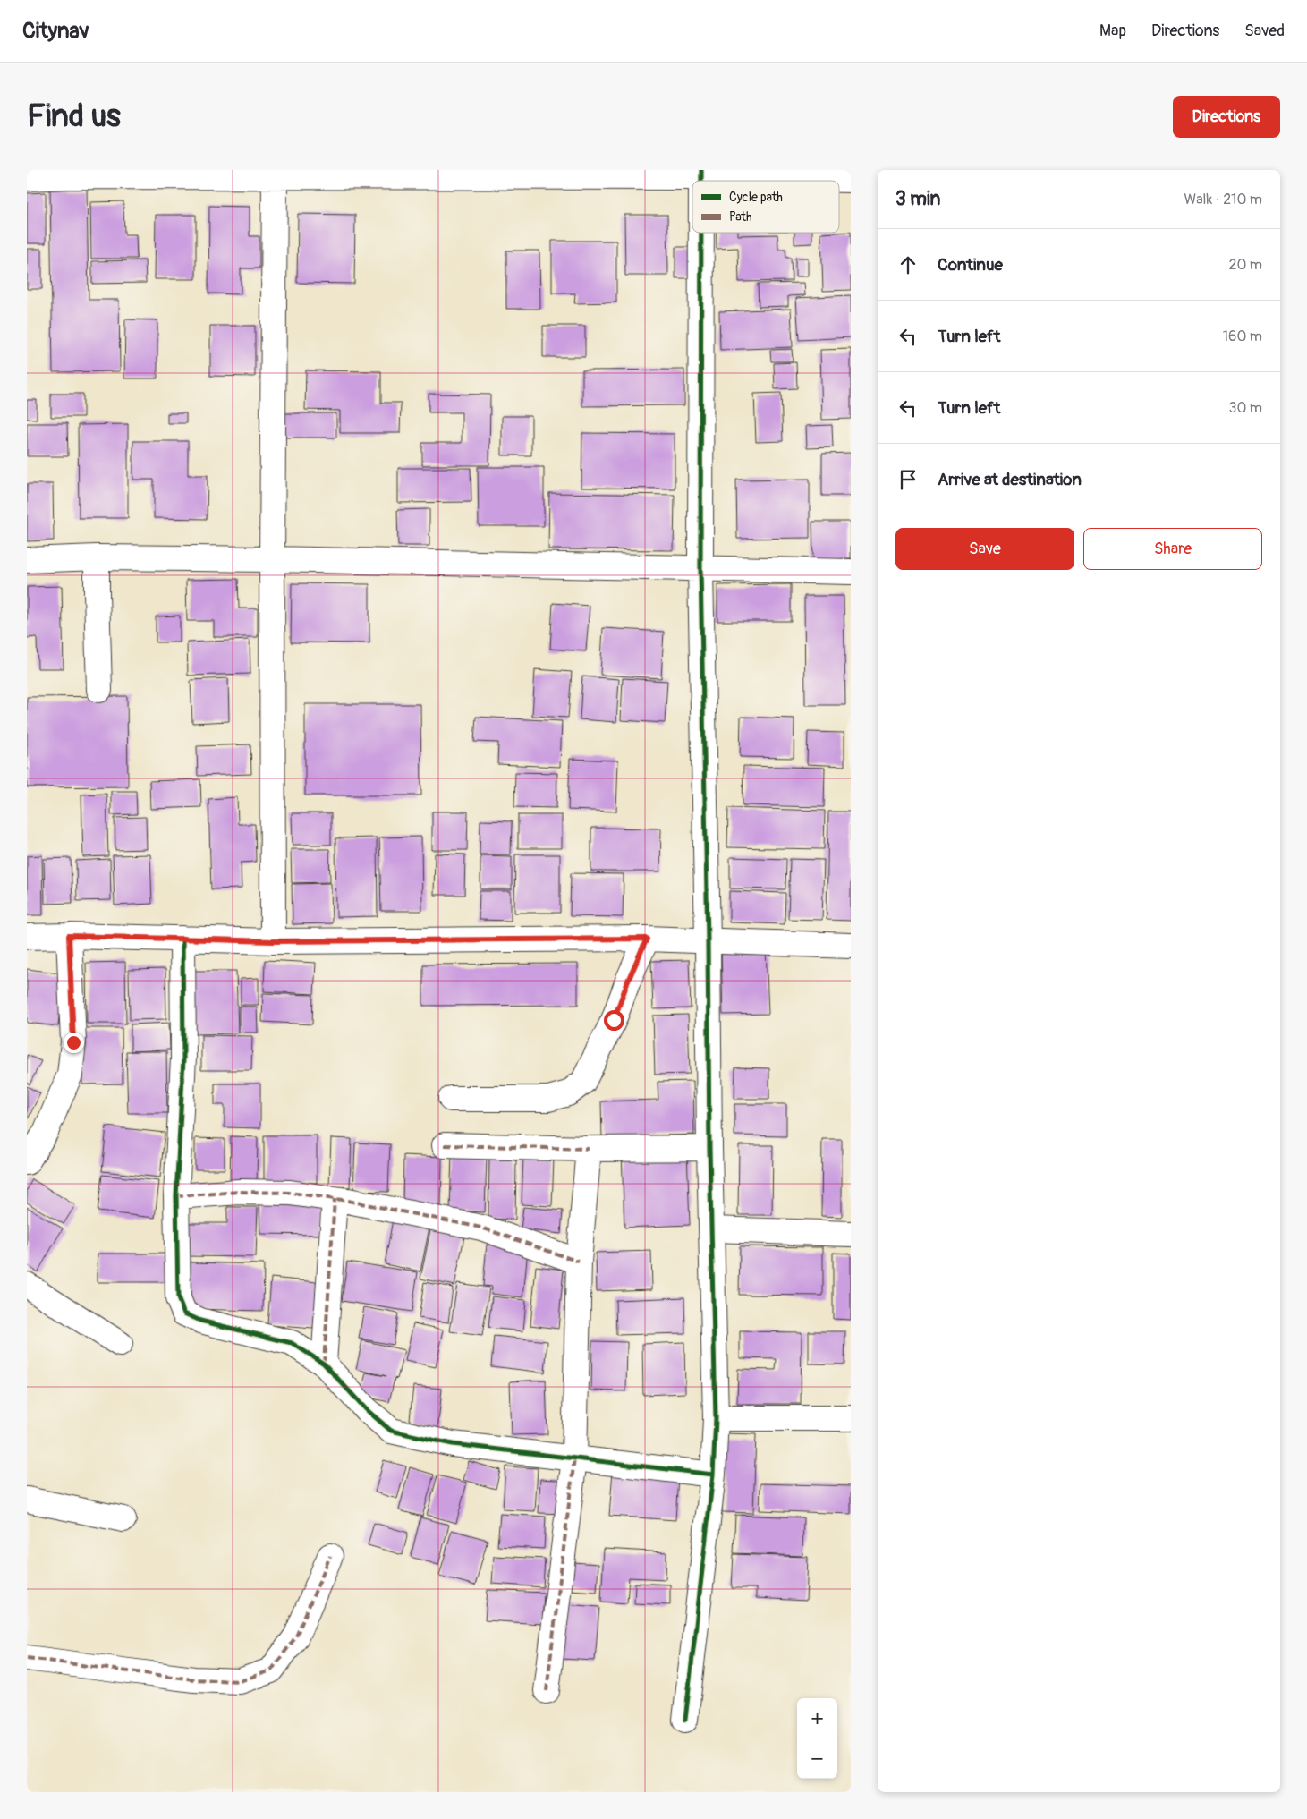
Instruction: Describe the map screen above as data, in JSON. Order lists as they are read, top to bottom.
{
  "legend": ["Cycle path", "Path"],
  "page": {
    "header": "Citynav",
    "nav": ["Map", "Directions", "Saved"],
    "buttons": [
      "Directions",
      ["Save", "Share"]
    ],
    "title": "Find us",
    "heading": ["3 min", "Walk · 210 m"],
    "list": [
      ["Continue", "20 m"],
      ["Turn left", "160 m"],
      ["Turn left", "30 m"],
      "Arrive at destination"
    ],
    "map_buttons": ["+", "−"]
  }
}
